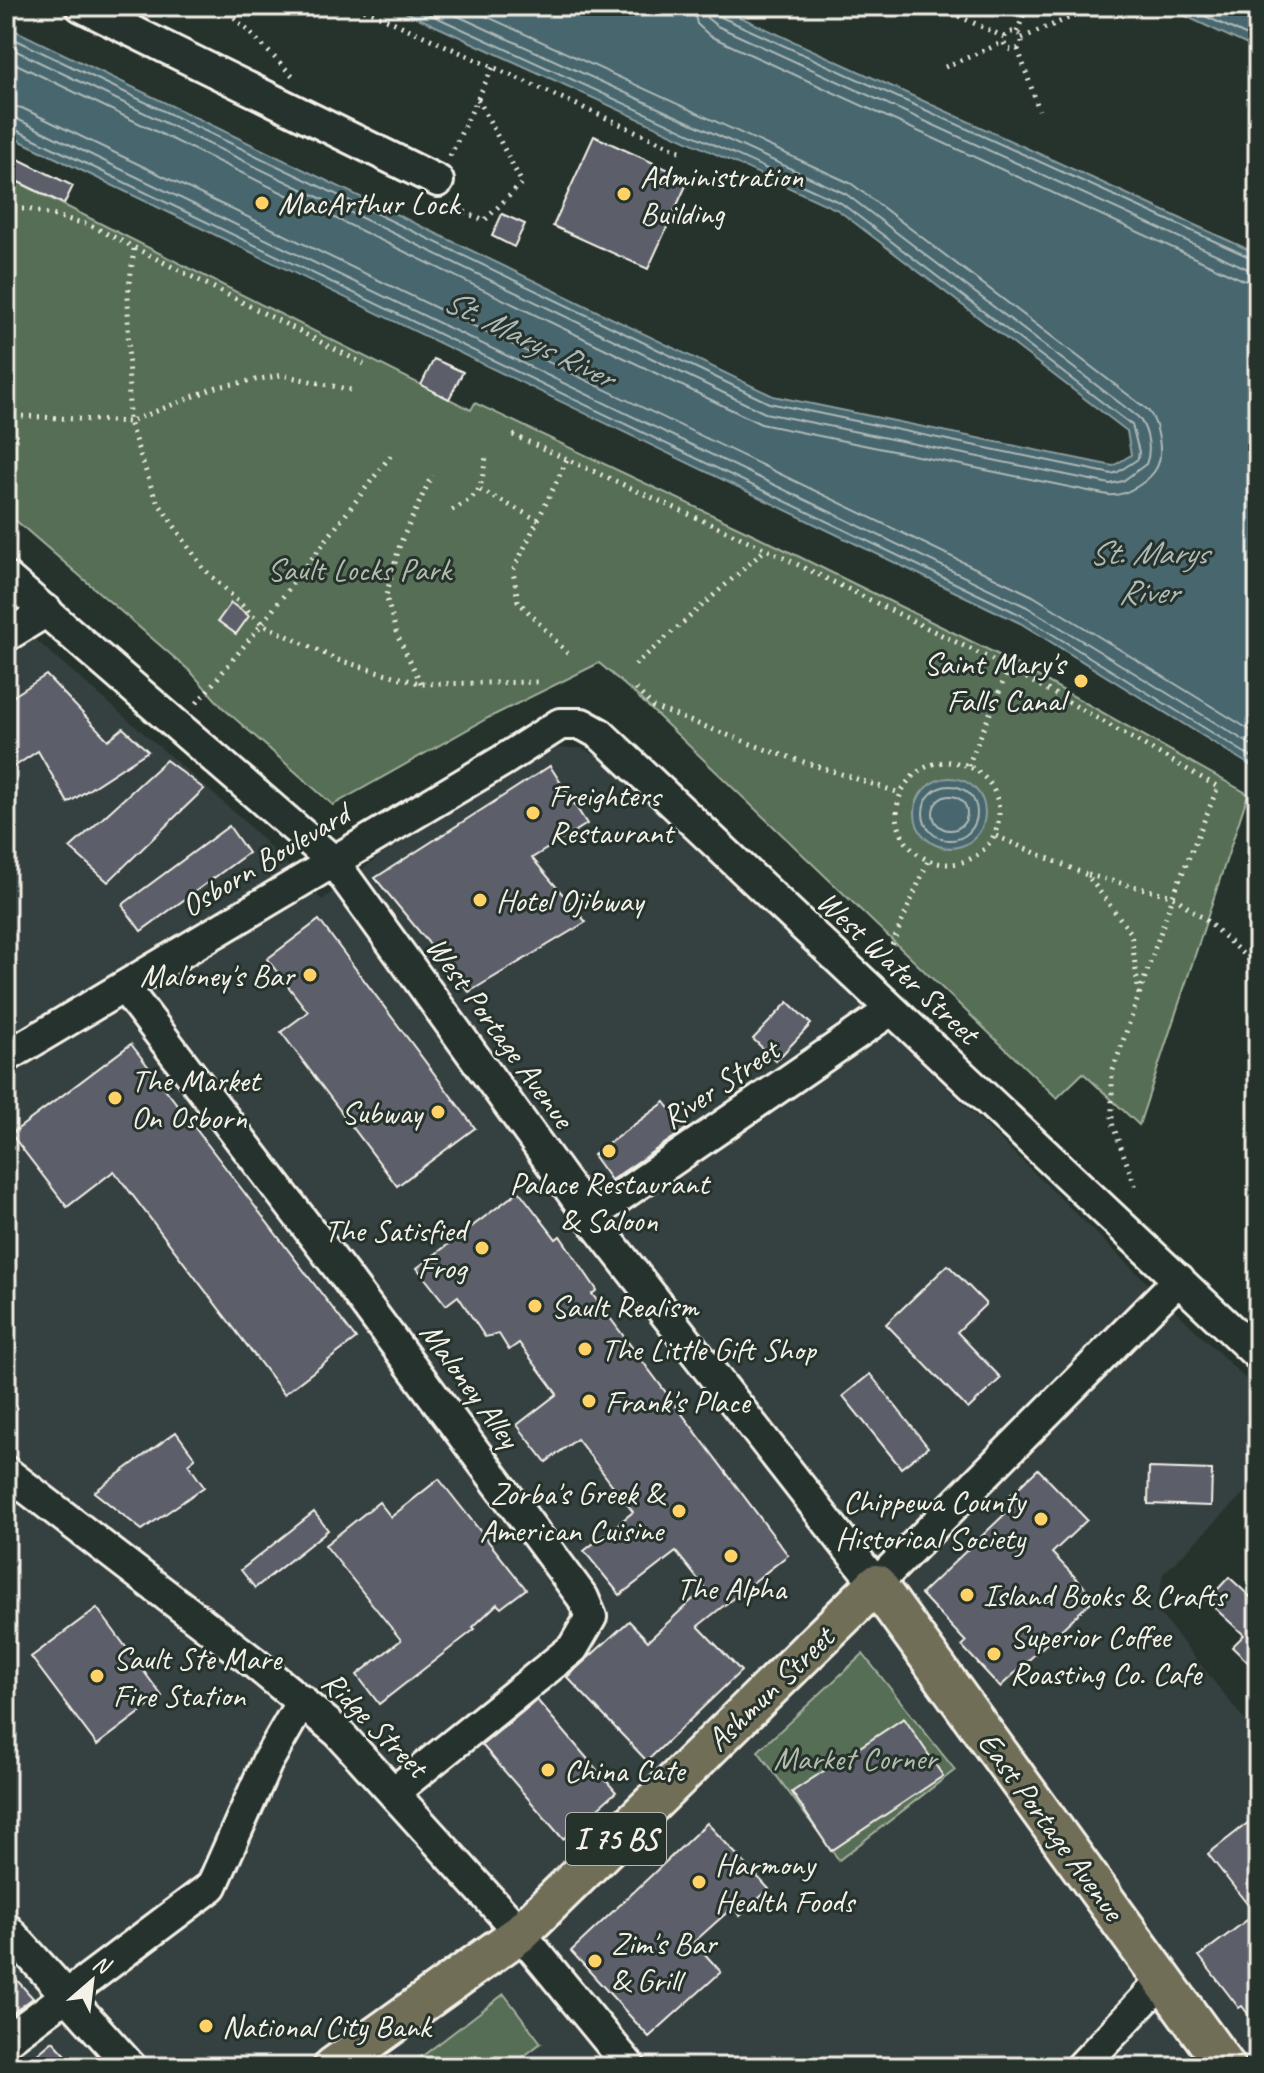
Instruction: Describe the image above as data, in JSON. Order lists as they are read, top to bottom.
{
  "streets": {
    "main road": ["Ashmun Street", "East Portage Avenue", "I 75 BS"],
    "street": [
      "Osborn Boulevard",
      "West Water Street",
      "West Portage Avenue",
      "River Street",
      "Maloney Alley",
      "Ridge Street"
    ]
  },
  "crossings": [
    ["Osborn Boulevard", "West Water Street"],
    ["Osborn Boulevard", "West Portage Avenue"],
    ["Osborn Boulevard", "Maloney Alley"],
    ["West Water Street", "River Street"],
    ["West Water Street", "Ashmun Street"],
    ["West Portage Avenue", "River Street"],
    ["West Portage Avenue", "Ashmun Street"],
    ["West Portage Avenue", "East Portage Avenue"],
    ["Maloney Alley", "Ridge Street"],
    ["Ashmun Street", "Ridge Street"],
    ["Ashmun Street", "East Portage Avenue"]
  ],
  "water": ["St. Marys River"],
  "parks": ["Sault Locks Park", "Market Corner"],
  "places": [
    "Administration Building",
    "MacArthur Lock",
    "Saint Mary's Falls Canal",
    "Freighters Restaurant",
    "Hotel Ojibway",
    "Maloney's Bar",
    "The Market On Osborn",
    "Subway",
    "Palace Restaurant & Saloon",
    "The Satisfied Frog",
    "Sault Realism",
    "The Little Gift Shop",
    "Frank's Place",
    "Zorba's Greek & American Cuisine",
    "Chippewa County Historical Society",
    "The Alpha",
    "Island Books & Crafts",
    "Superior Coffee Roasting Co. Cafe",
    "Sault Ste Mare Fire Station",
    "China Cate",
    "Harmony Health Foods",
    "Zim's Bar & Grill",
    "National City Bank"
  ],
  "north": "top right"
}
